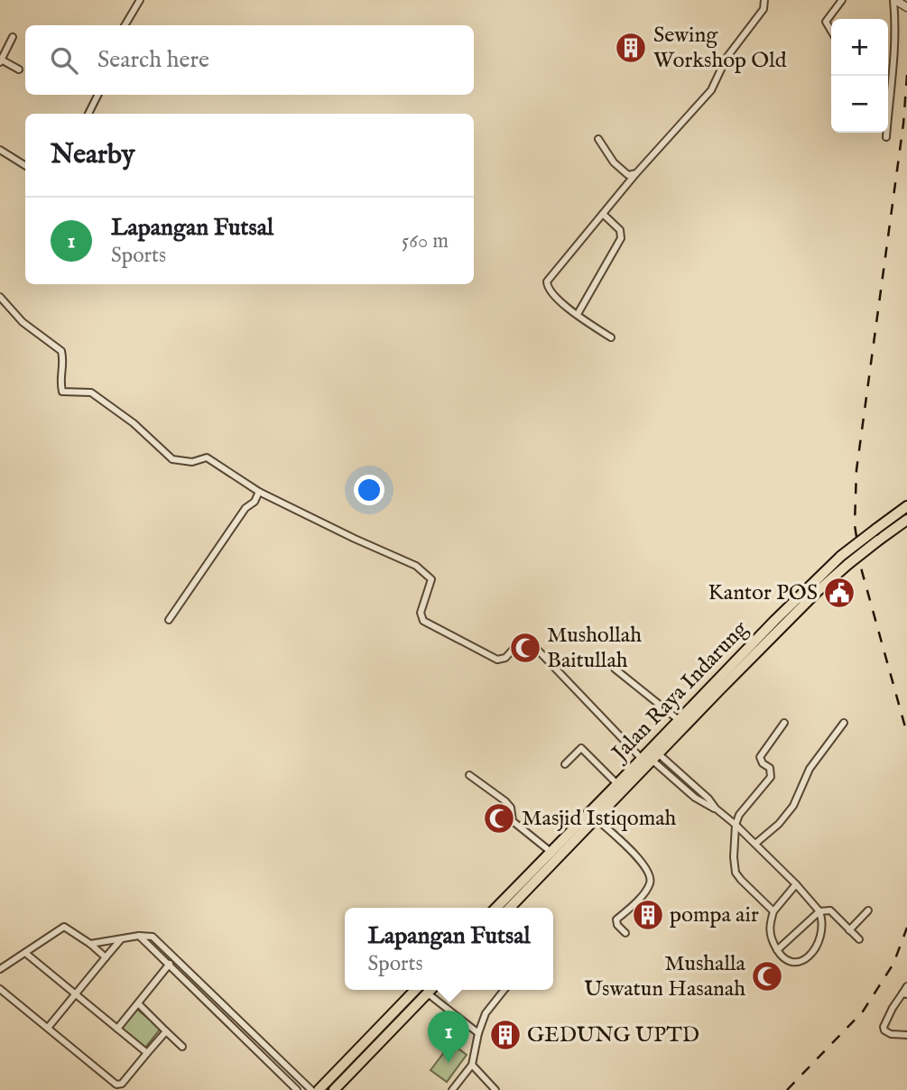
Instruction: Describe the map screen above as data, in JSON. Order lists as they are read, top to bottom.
{
  "streets": {
    "highway": ["Jalan Raya Indarung"]
  },
  "places": {
    "building": ["Sewing Workshop Old", "pompa air", "GEDUNG UPTD"],
    "public building": ["Kantor POS"],
    "mosque": ["Mushollah Baitullah", "Masjid Istiqomah", "Mushalla Uswatun Hasanah"]
  },
  "page": {
    "map_buttons": ["+", "−"],
    "search": "Search here",
    "heading": "Nearby",
    "list": [
      {
        "mark": "1",
        "name": "Lapangan Futsal",
        "note": "Sports",
        "value": "560 m"
      }
    ],
    "popup": ["Lapangan Futsal", "Sports"],
    "pins": "1"
  }
}
